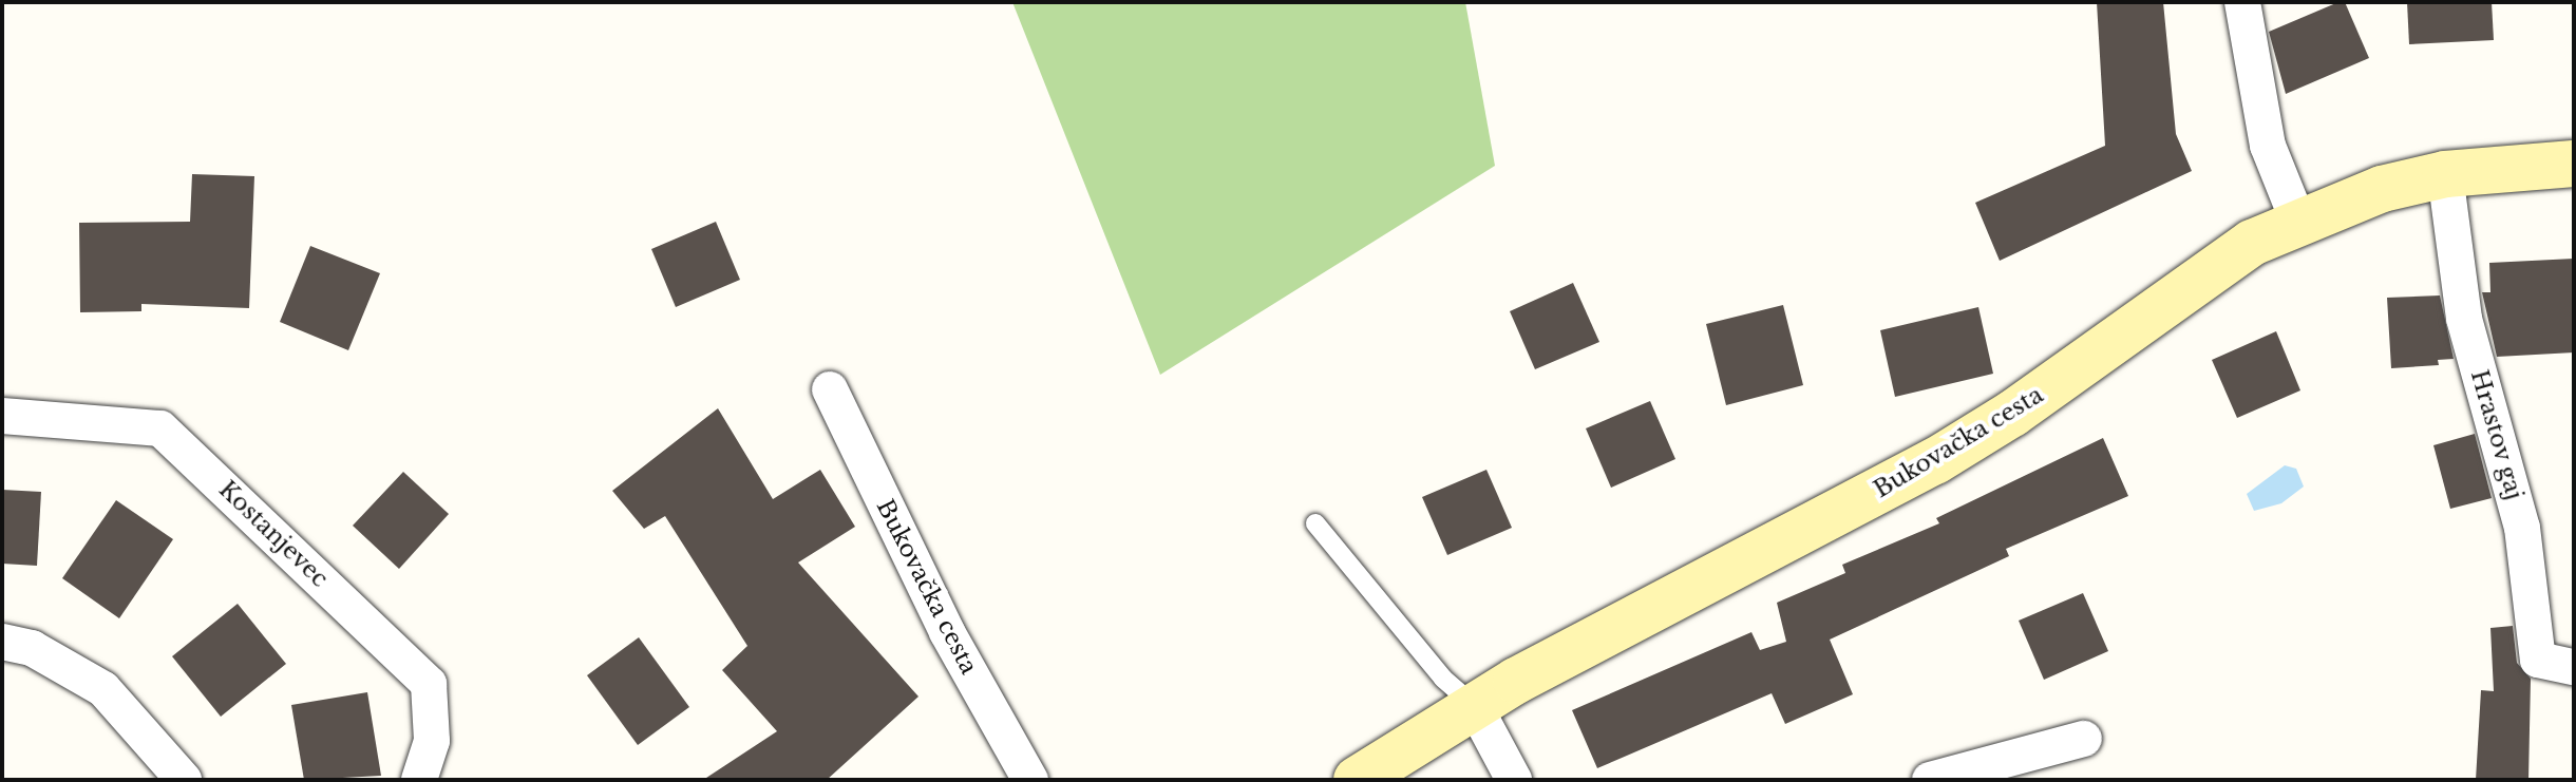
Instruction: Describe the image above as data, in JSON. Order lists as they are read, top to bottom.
{
  "streets": {
    "main road": ["Bukovačka cesta"],
    "street": ["Hrastov gaj", "Kostanjevec"]
  },
  "crossings": [
    ["Hrastov gaj", "Bukovačka cesta"]
  ]
}
